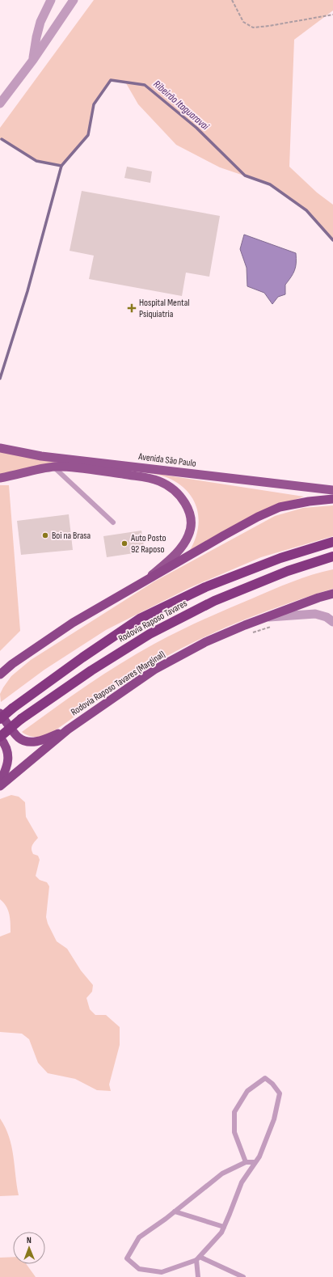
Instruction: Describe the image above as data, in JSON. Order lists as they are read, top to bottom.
{
  "streets": {
    "highway": ["Rodovia Raposo Tavares", "Rodovia Raposo Tavares (Marginal)"],
    "main road": ["Avenida São Paulo"]
  },
  "water": ["Ribeirão Itaguaravai"],
  "places": {
    "health": ["Hospital Mental Psiquiatria"],
    "other": ["Boi na Brasa", "Auto Posto 92 Raposo"]
  },
  "north": "top"
}
